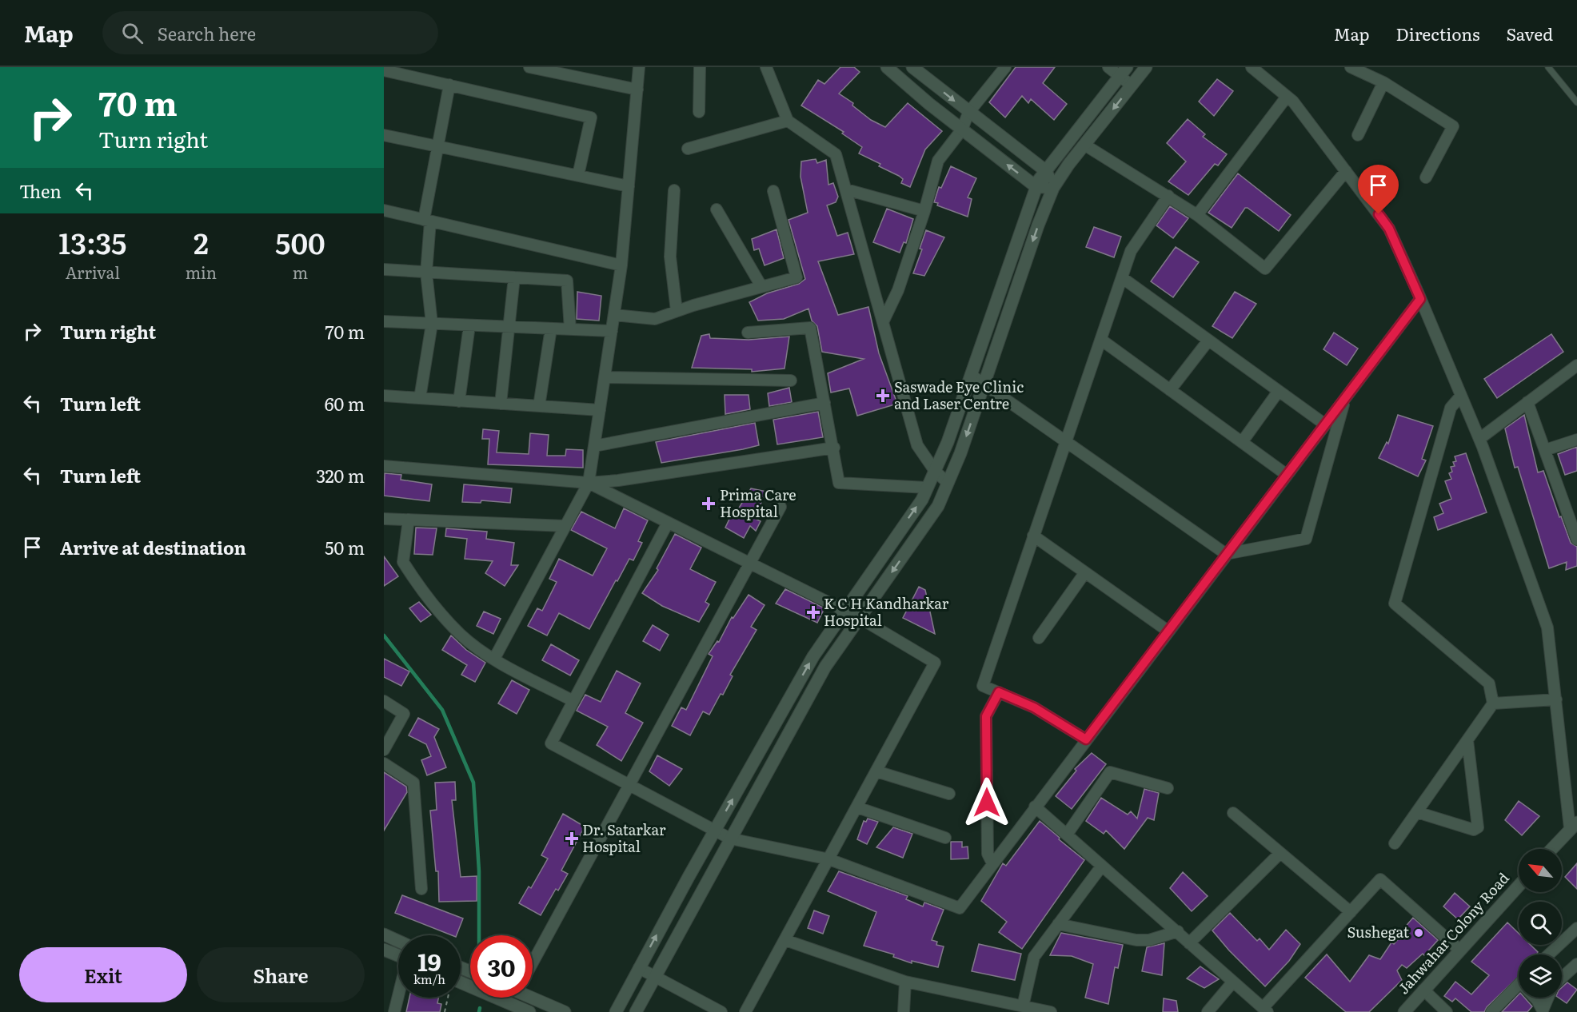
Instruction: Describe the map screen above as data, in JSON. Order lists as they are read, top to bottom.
{
  "streets": {
    "street": ["Jahwahar Colony Road"]
  },
  "places": {
    "health": [
      "Saswade Eye Clinic and Laser Centre",
      "Prima Care Hospital",
      "K C H Kandharkar Hospital",
      "Dr. Satarkar Hospital"
    ],
    "other": ["Sushegat"]
  },
  "north": "top left",
  "page": {
    "header": "Map",
    "search": "Search here",
    "nav": ["Map", "Directions", "Saved"],
    "turn": ["70 m", "Turn right"],
    "then": "Then",
    "eta": [
      "13:35",
      "Arrival",
      "2",
      "min",
      "500",
      "m"
    ],
    "list": [
      {
        "name": "Turn right",
        "value": "70 m"
      },
      {
        "name": "Turn left",
        "value": "60 m"
      },
      {
        "name": "Turn left",
        "value": "320 m"
      },
      {
        "name": "Arrive at destination",
        "value": "50 m"
      }
    ],
    "speed": "19 km/h",
    "limit": "30",
    "buttons": ["Exit", "Share"]
  }
}
